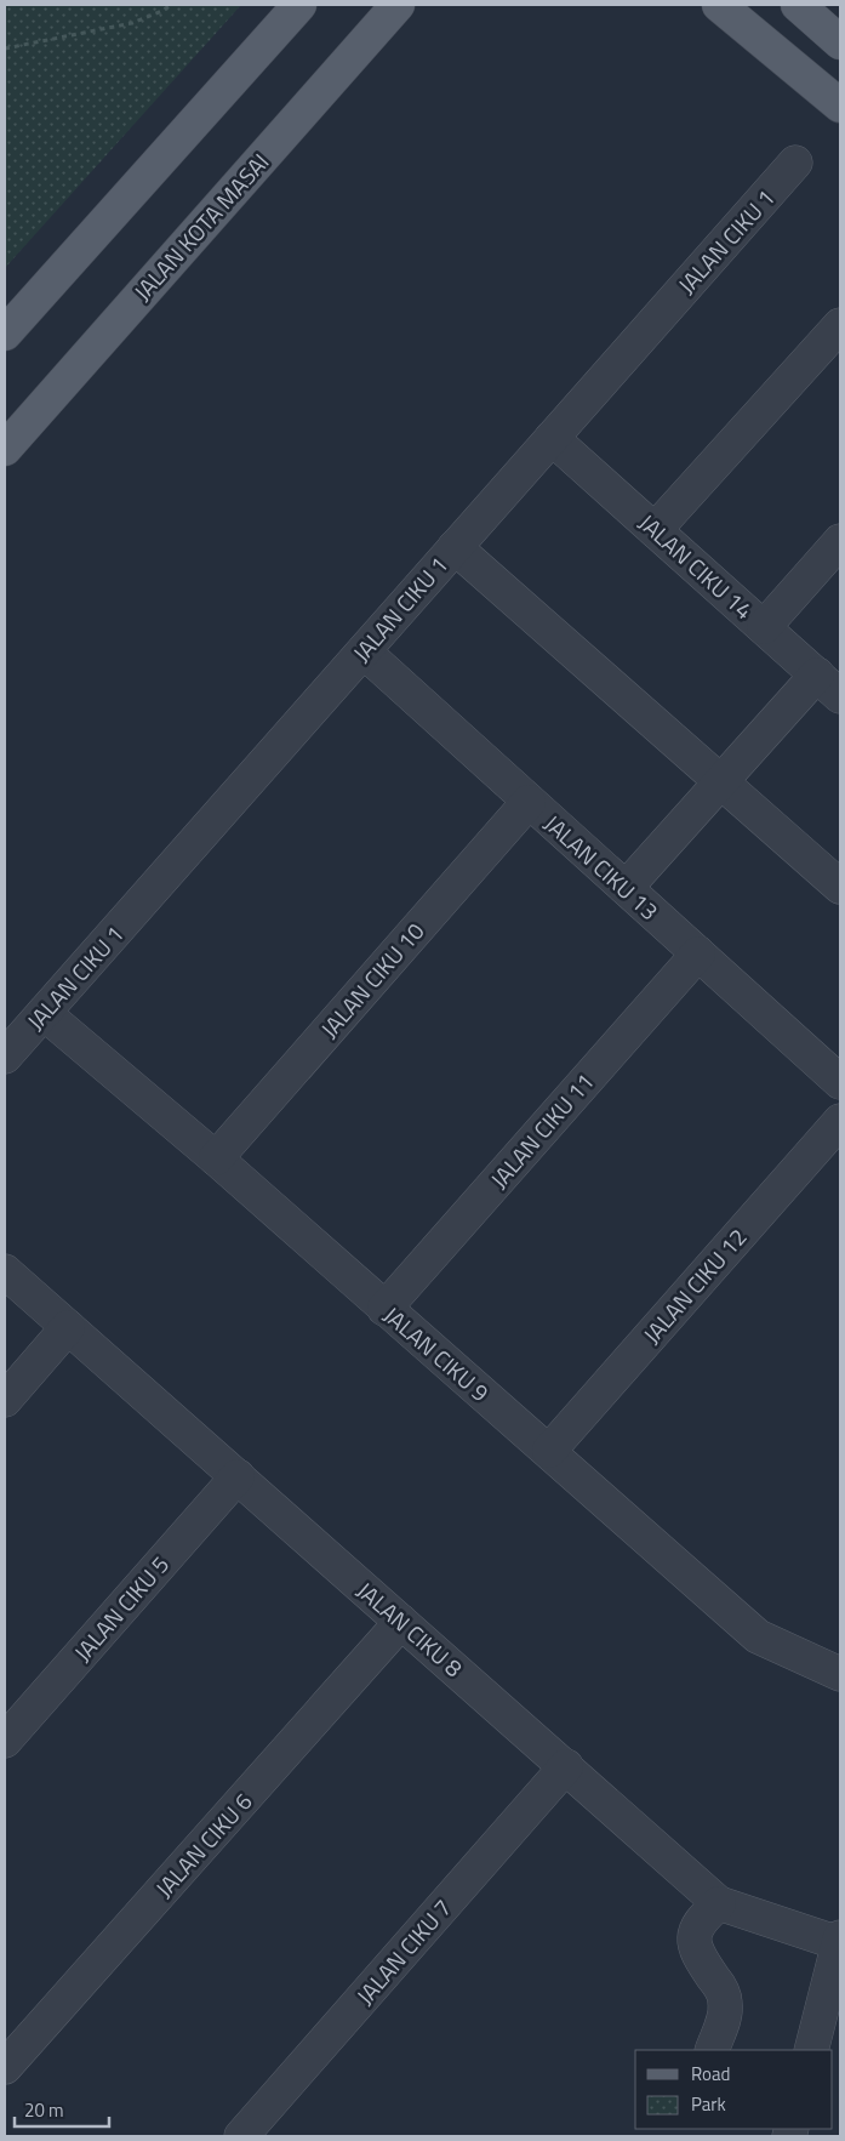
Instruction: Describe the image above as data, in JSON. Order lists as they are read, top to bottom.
{
  "streets": {
    "main road": ["JALAN KOTA MASAI"],
    "street": [
      "JALAN CIKU 1",
      "JALAN CIKU 14",
      "JALAN CIKU 13",
      "JALAN CIKU 10",
      "JALAN CIKU 11",
      "JALAN CIKU 12",
      "JALAN CIKU 9",
      "JALAN CIKU 5",
      "JALAN CIKU 8",
      "JALAN CIKU 6",
      "JALAN CIKU 7"
    ]
  },
  "crossings": [
    ["JALAN CIKU 1", "JALAN CIKU 14"],
    ["JALAN CIKU 1", "JALAN CIKU 13"],
    ["JALAN CIKU 1", "JALAN CIKU 9"],
    ["JALAN CIKU 13", "JALAN CIKU 10"],
    ["JALAN CIKU 13", "JALAN CIKU 11"],
    ["JALAN CIKU 10", "JALAN CIKU 9"],
    ["JALAN CIKU 11", "JALAN CIKU 9"],
    ["JALAN CIKU 12", "JALAN CIKU 9"],
    ["JALAN CIKU 5", "JALAN CIKU 8"],
    ["JALAN CIKU 8", "JALAN CIKU 6"],
    ["JALAN CIKU 8", "JALAN CIKU 7"]
  ],
  "legend": ["Road", "Park"],
  "scale_bar": "20 m"
}
